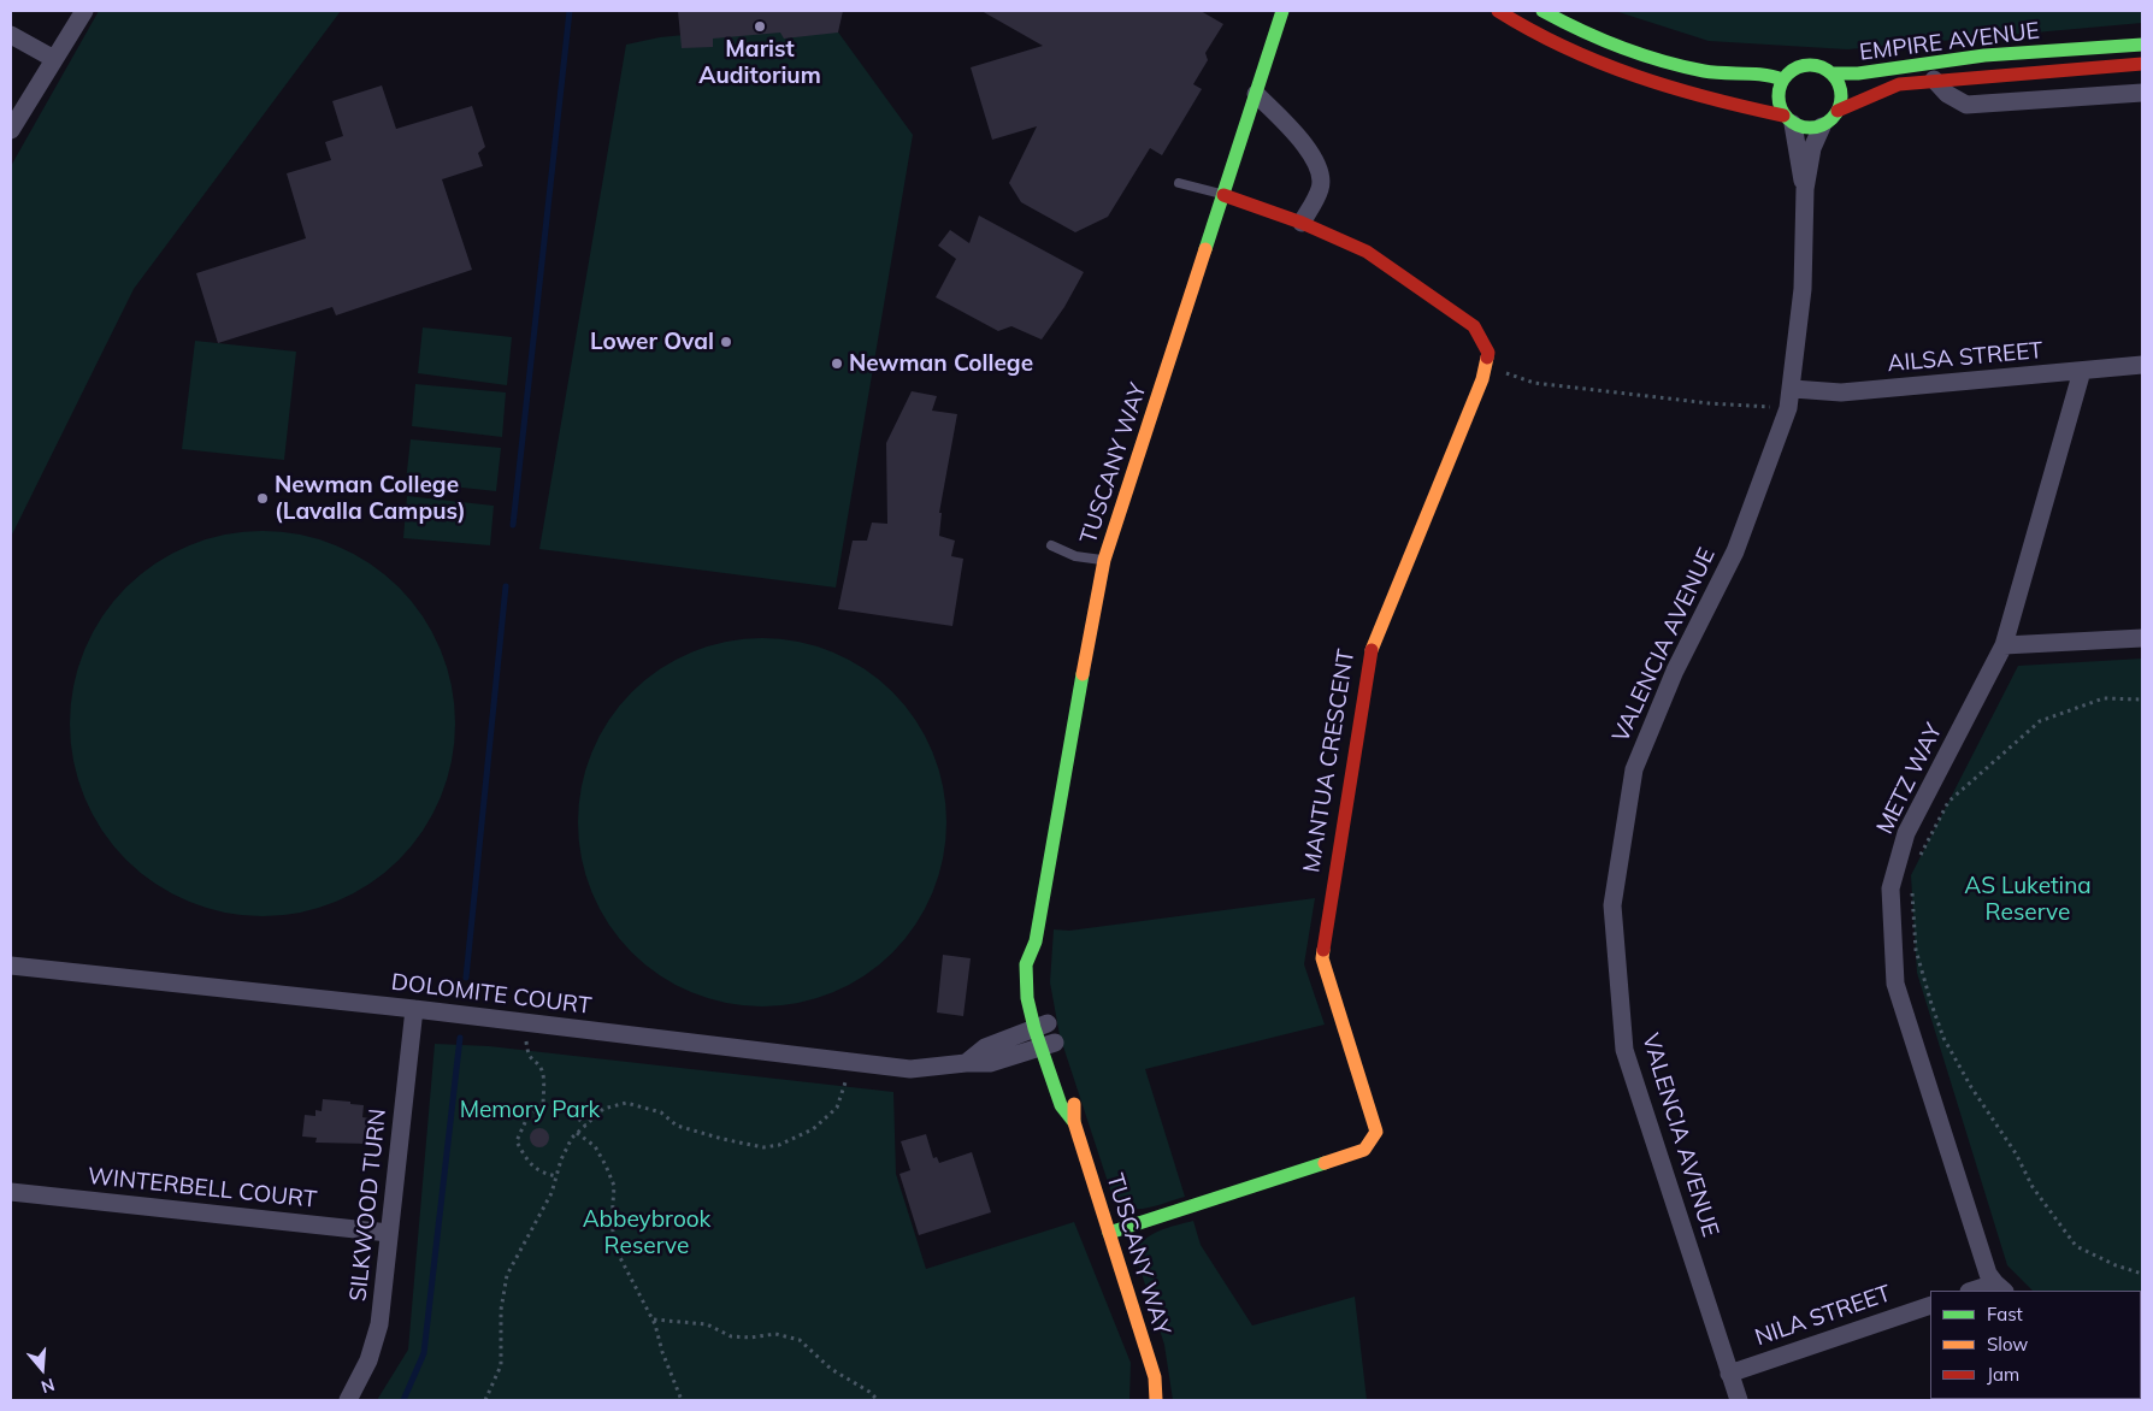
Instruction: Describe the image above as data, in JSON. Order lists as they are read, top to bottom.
{
  "streets": {
    "street": [
      "EMPIRE AVENUE",
      "AILSA STREET",
      "TUSCANY WAY",
      "VALENCIA AVENUE",
      "MANTUA CRESCENT",
      "METZ WAY",
      "DOLOMITE COURT",
      "WINTERBELL COURT",
      "SILKWOOD TURN",
      "NILA STREET"
    ]
  },
  "crossings": [
    ["EMPIRE AVENUE", "VALENCIA AVENUE"],
    ["AILSA STREET", "VALENCIA AVENUE"],
    ["AILSA STREET", "METZ WAY"],
    ["TUSCANY WAY", "MANTUA CRESCENT"],
    ["TUSCANY WAY", "DOLOMITE COURT"],
    ["VALENCIA AVENUE", "NILA STREET"],
    ["DOLOMITE COURT", "SILKWOOD TURN"],
    ["WINTERBELL COURT", "SILKWOOD TURN"]
  ],
  "parks": ["AS Luketina Reserve", "Memory Park", "Abbeybrook Reserve"],
  "places": [
    "Marist Auditorium",
    "Lower Oval",
    "Newman College",
    "Newman College (Lavalla Campus)"
  ],
  "legend": ["Fast", "Slow", "Jam"],
  "north": "bottom"
}
